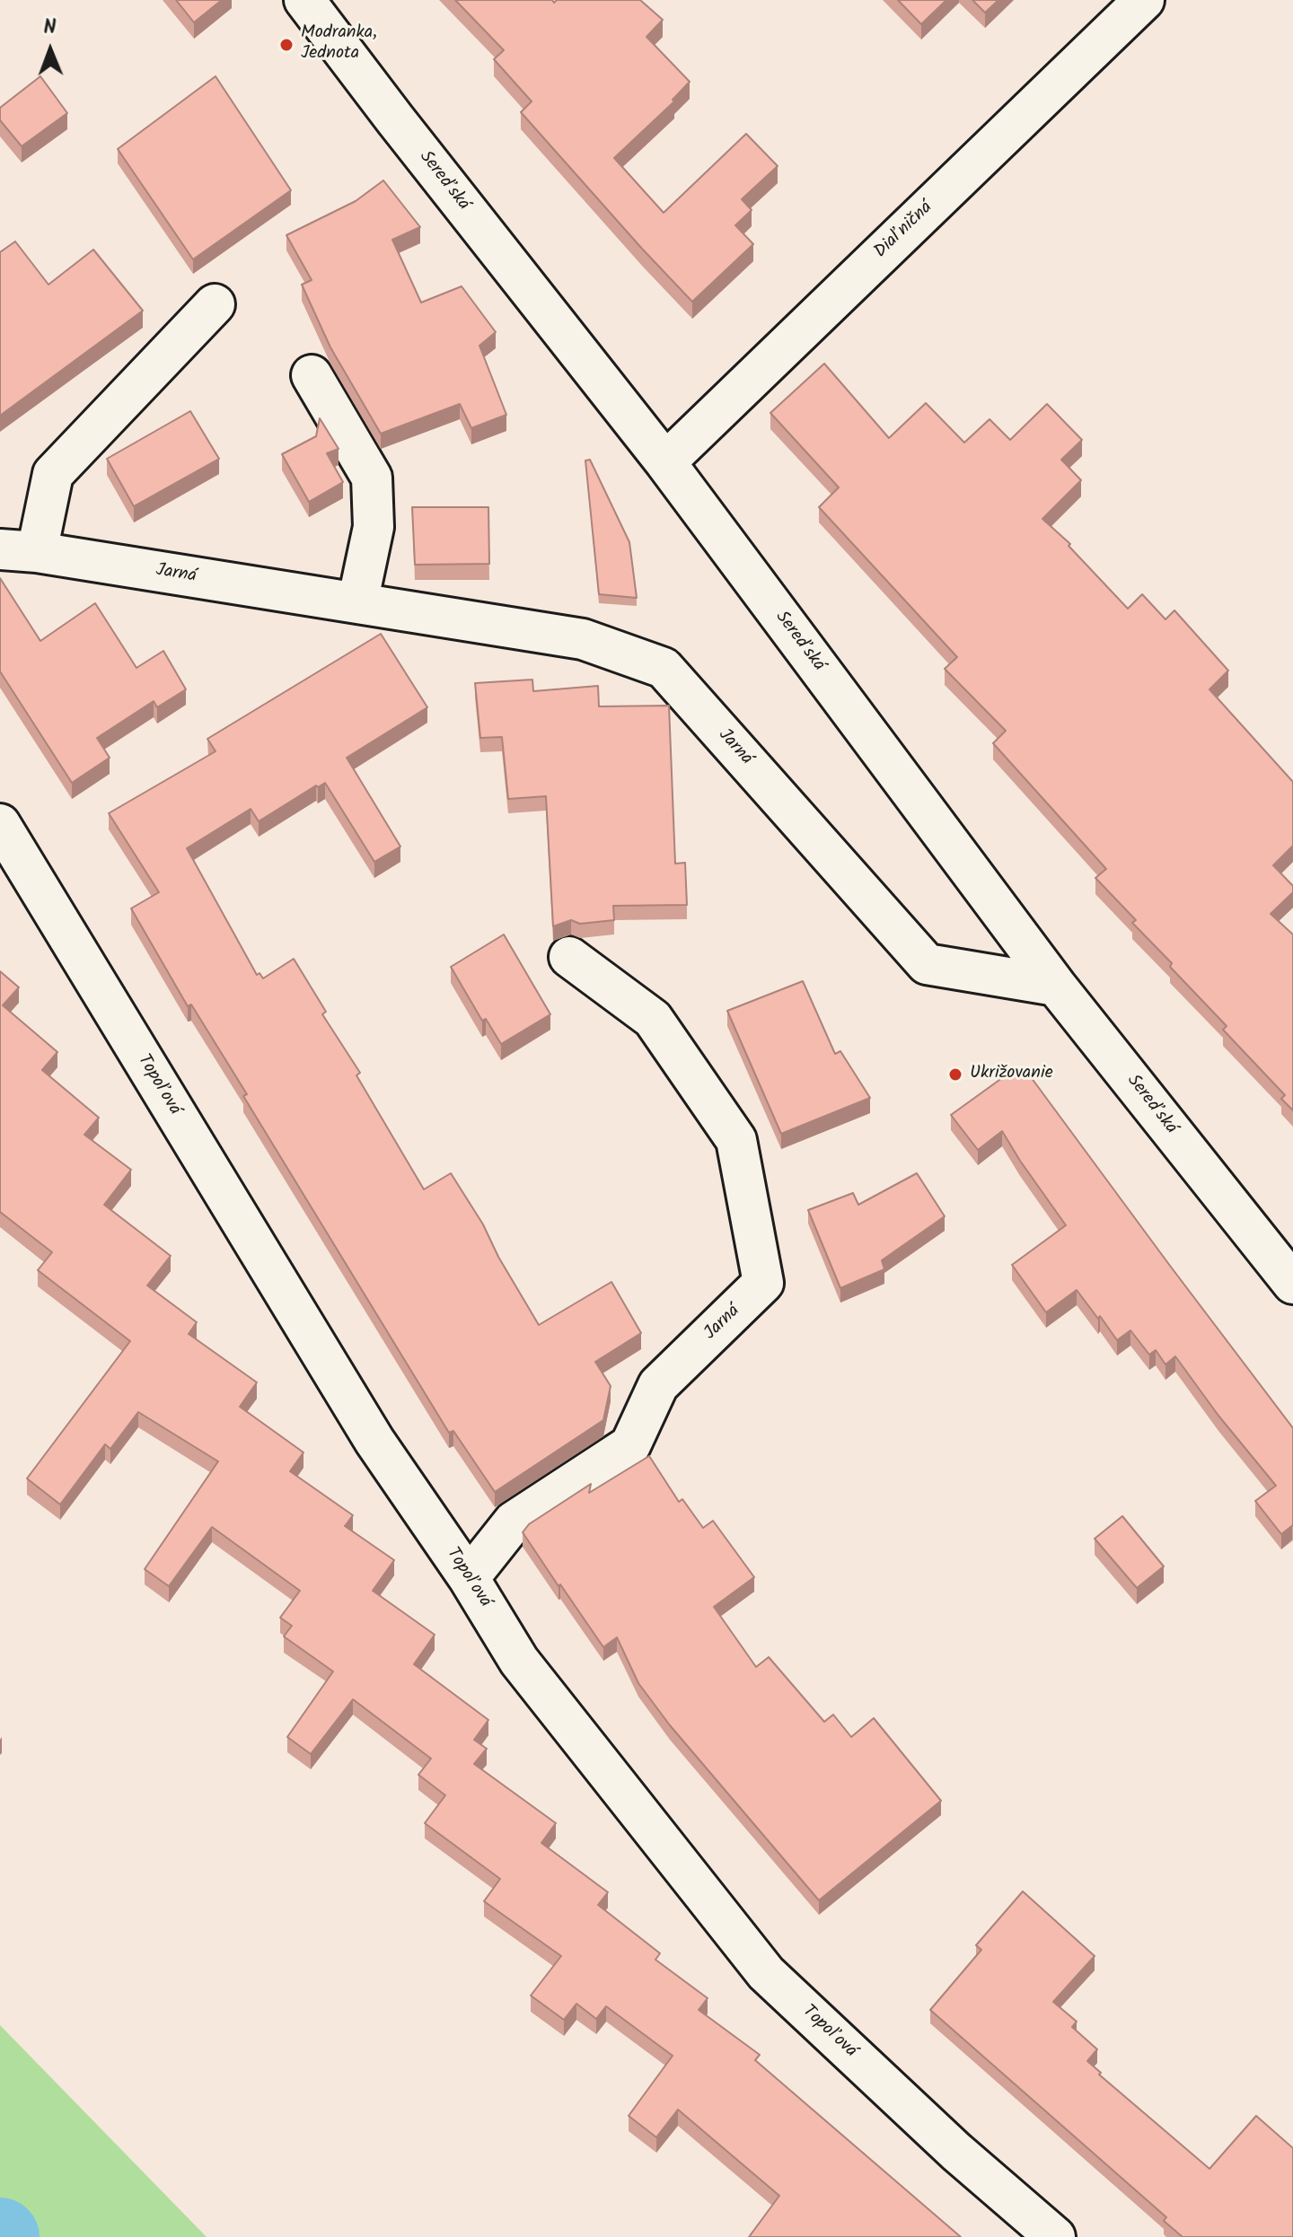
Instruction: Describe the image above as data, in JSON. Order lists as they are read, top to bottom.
{
  "streets": {
    "street": [
      "Sereďská",
      "Diaľničná",
      "Jarná",
      "Topoľová"
    ]
  },
  "crossings": [
    ["Sereďská", "Diaľničná"],
    ["Sereďská", "Jarná"],
    ["Jarná", "Topoľová"]
  ],
  "places": ["Modranka, Jednota", "Ukrižovanie"],
  "north": "top"
}
